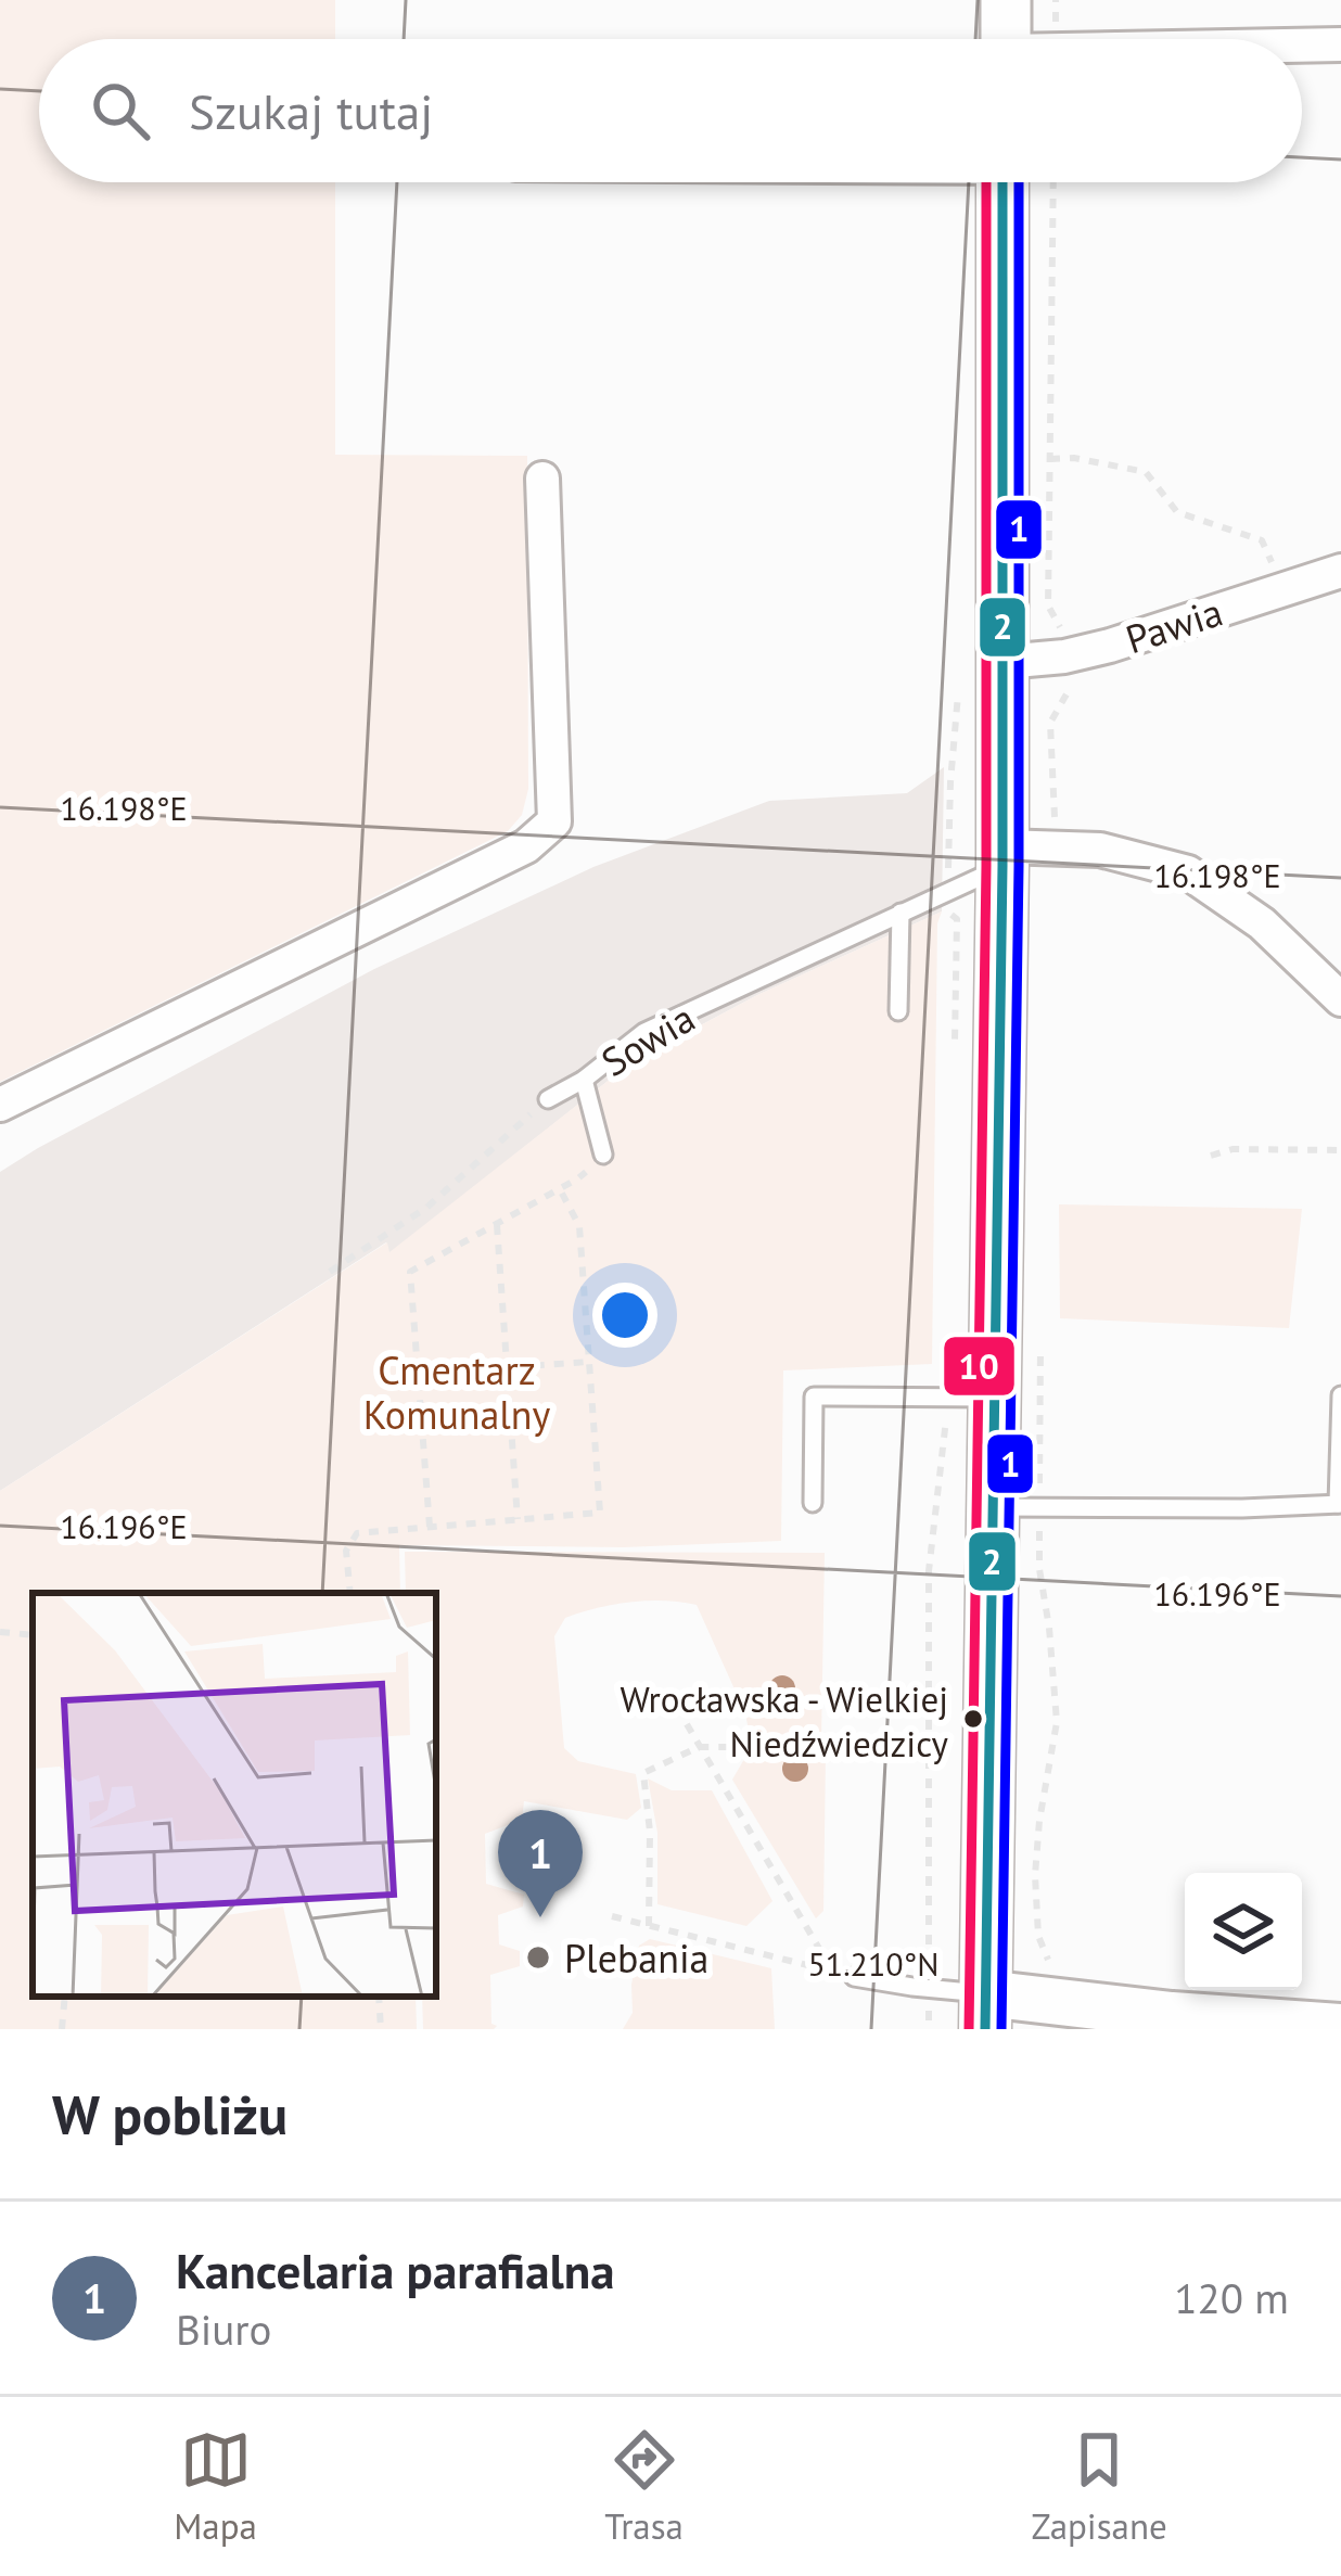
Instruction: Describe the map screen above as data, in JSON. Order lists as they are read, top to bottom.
{
  "streets": {
    "street": ["Pawia"],
    "lane": ["Sowia"]
  },
  "parks": ["Cmentarz Komunalny"],
  "places": ["Wrocławska - Wielkiej Niedźwiedzicy", "Plebania"],
  "lines": ["transit line 2", "transit line 1", "transit line 10"],
  "page": {
    "search": "Szukaj tutaj",
    "pins": "1",
    "heading": "W pobliżu",
    "list": [
      {
        "mark": "1",
        "name": "Kancelaria parafialna",
        "note": "Biuro",
        "value": "120 m"
      }
    ],
    "nav": ["Mapa", "Trasa", "Zapisane"]
  },
  "coordinates": ["16.198°E", "16.196°E", "51.210°N"]
}
